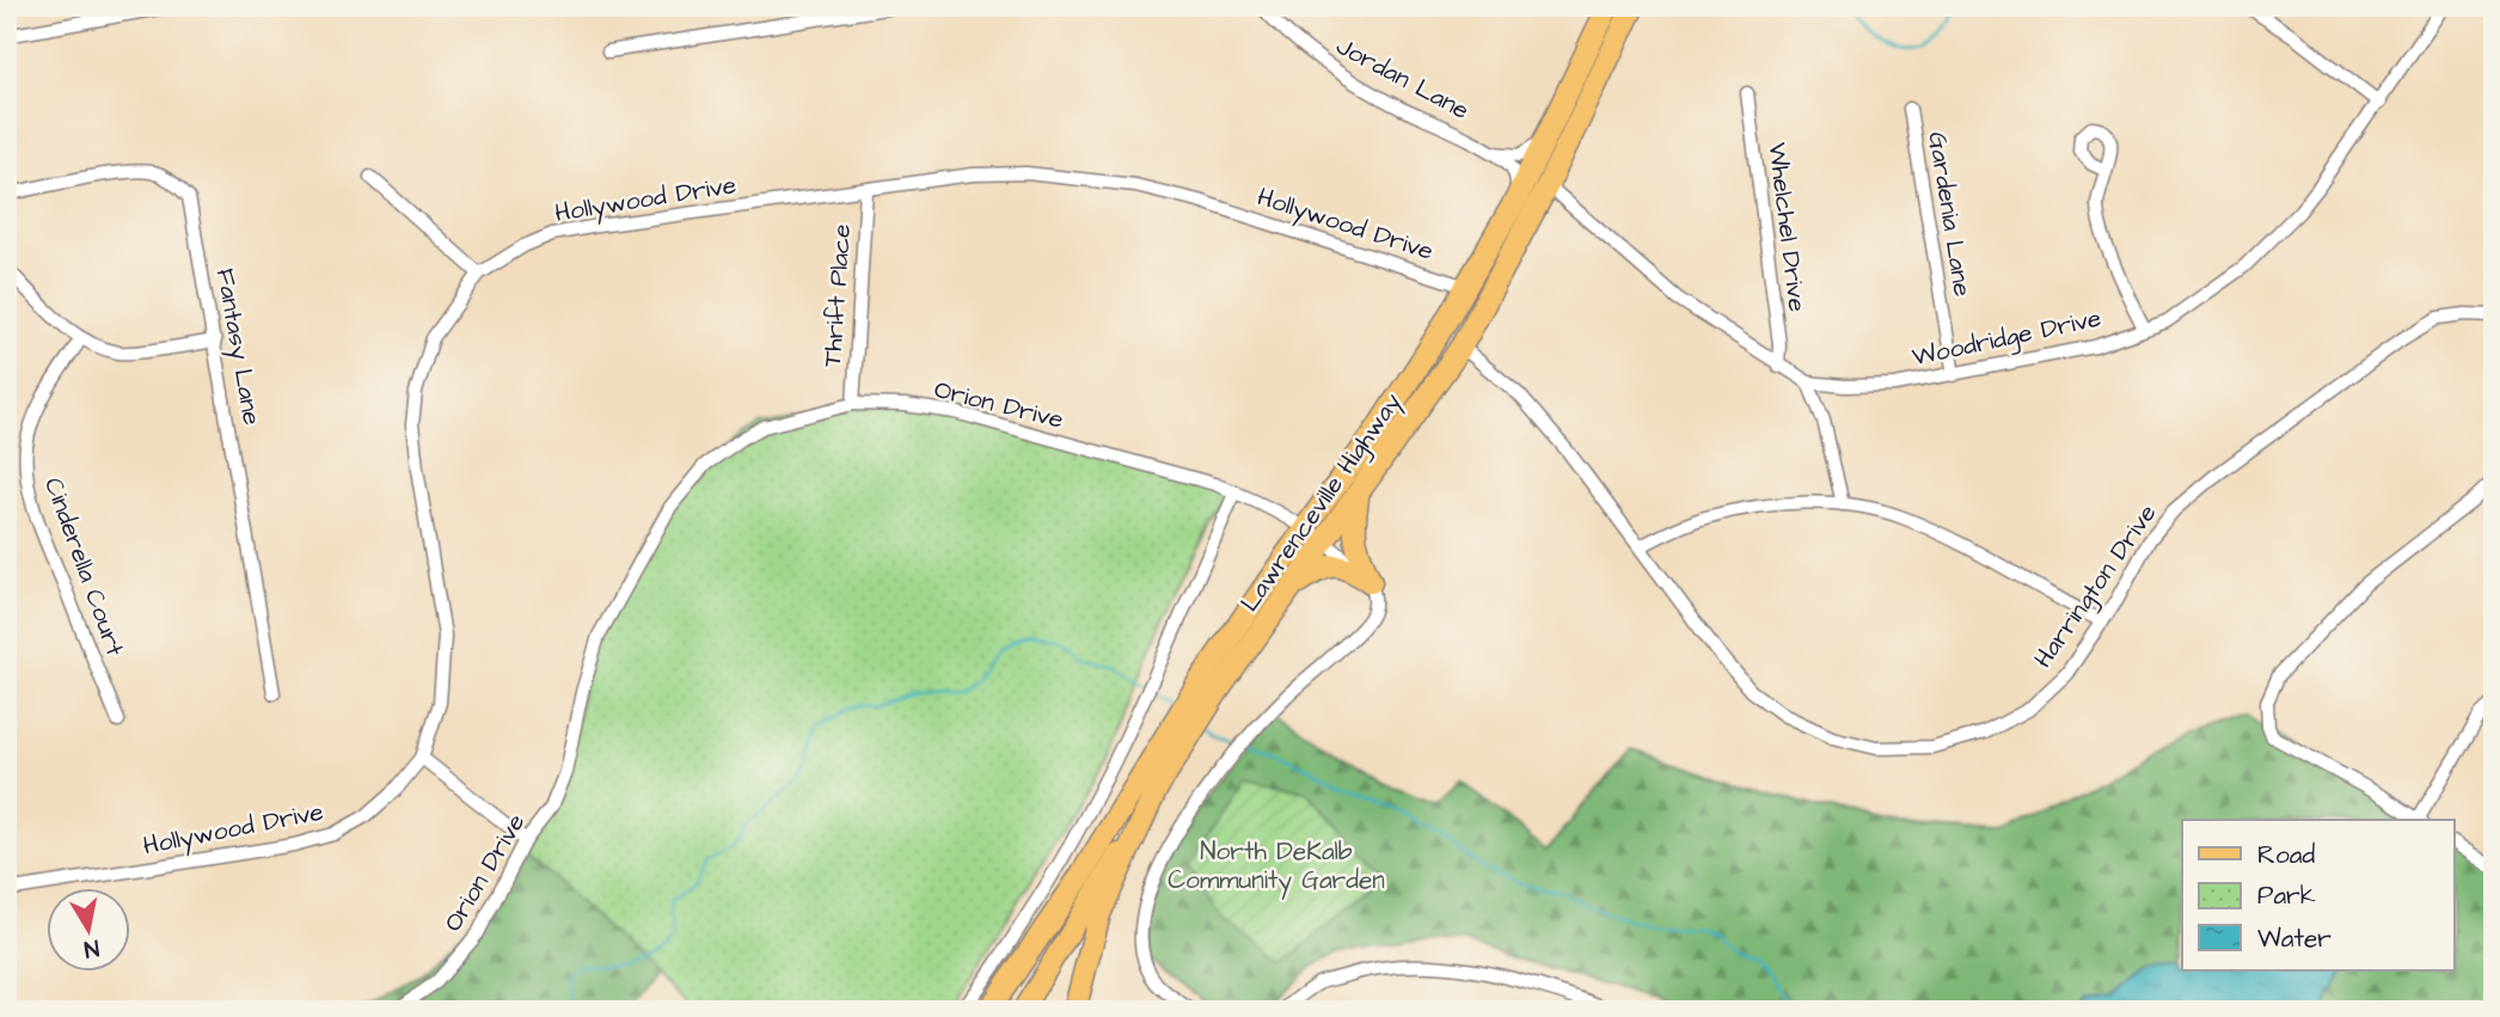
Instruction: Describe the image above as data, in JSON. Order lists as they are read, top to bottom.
{
  "streets": {
    "highway": ["Lawrenceville Highway"],
    "street": [
      "Jordan Lane",
      "Hollywood Drive",
      "Gardenia Lane",
      "Whelchel Drive",
      "Thrift Place",
      "Woodridge Drive",
      "Fantasy Lane",
      "Orion Drive",
      "Cinderella Court",
      "Harrington Drive"
    ]
  },
  "crossings": [
    ["Jordan Lane", "Lawrenceville Highway"],
    ["Hollywood Drive", "Thrift Place"],
    ["Hollywood Drive", "Lawrenceville Highway"],
    ["Gardenia Lane", "Woodridge Drive"],
    ["Whelchel Drive", "Woodridge Drive"],
    ["Thrift Place", "Orion Drive"],
    ["Woodridge Drive", "Lawrenceville Highway"],
    ["Orion Drive", "Lawrenceville Highway"],
    ["Lawrenceville Highway", "Harrington Drive"]
  ],
  "parks": ["North DeKalb Community Garden"],
  "legend": ["Road", "Park", "Water"],
  "north": "bottom"
}
